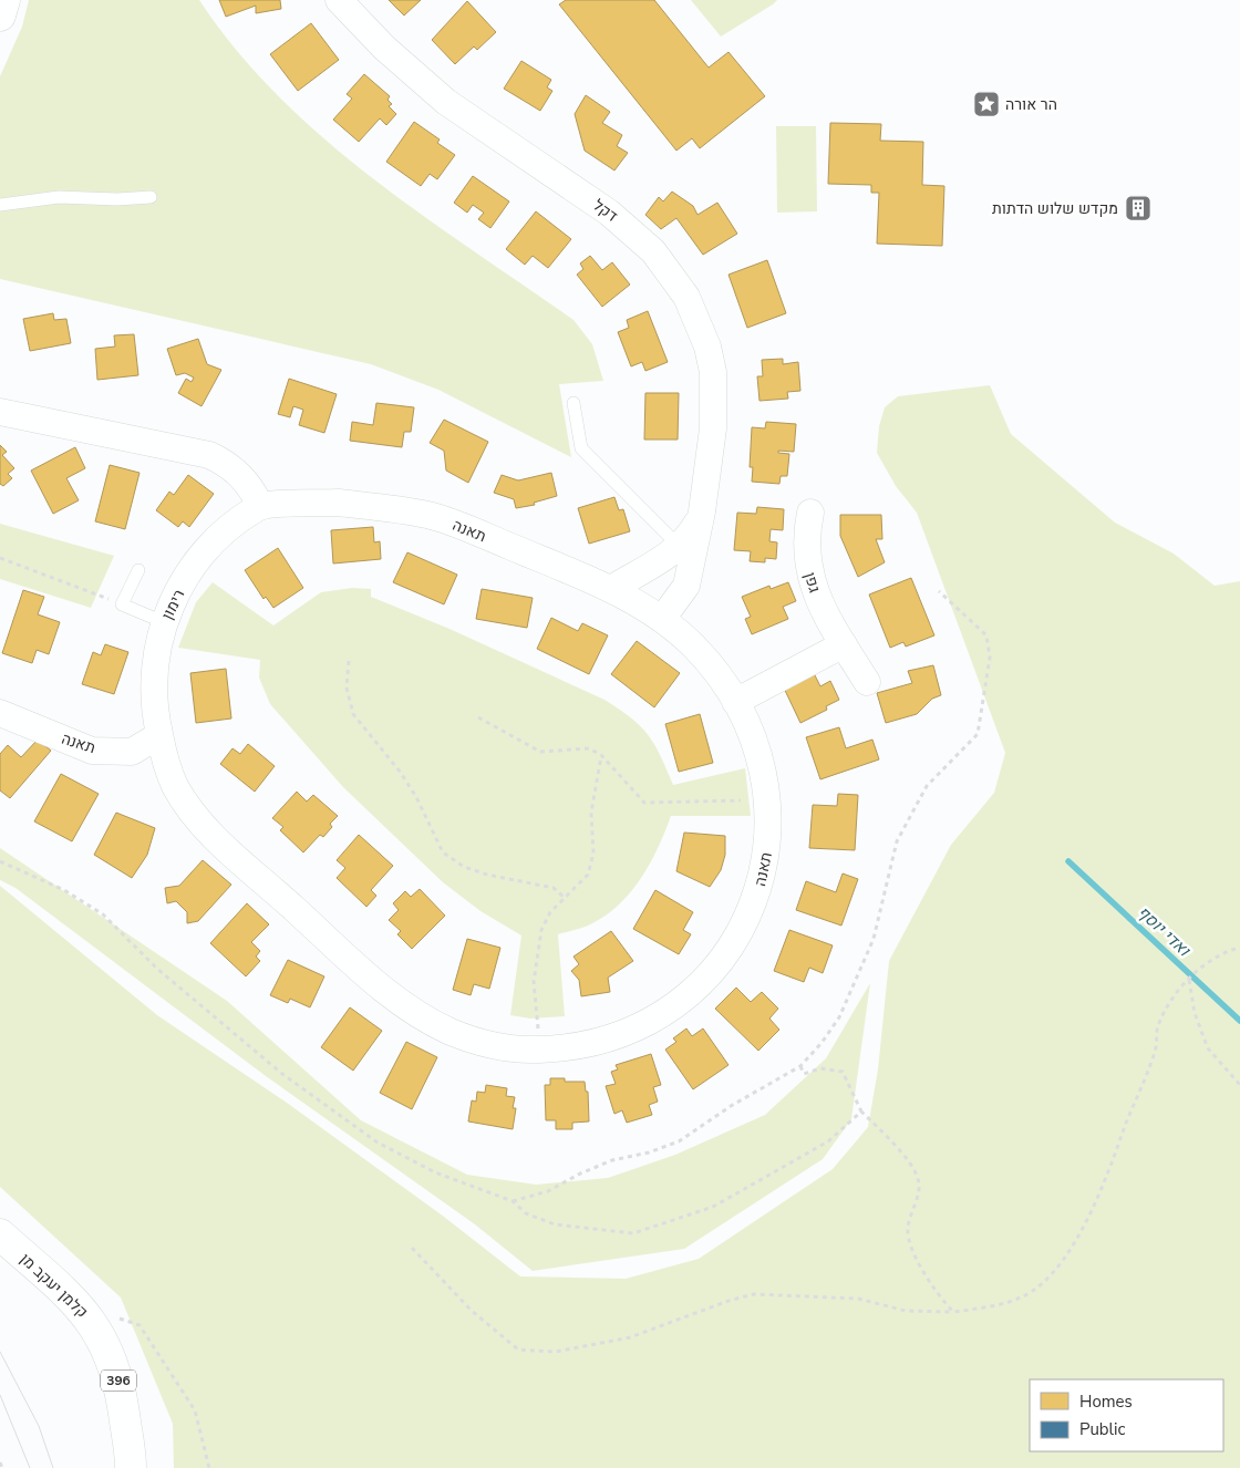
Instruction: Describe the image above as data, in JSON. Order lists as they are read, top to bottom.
{
  "streets": {
    "main road": ["קלמן יעקב מן", "396"],
    "street": [
      "דקל",
      "תאנה",
      "גפן",
      "רימון"
    ]
  },
  "crossings": [
    ["דקל", "תאנה"],
    ["תאנה", "רימון"]
  ],
  "water": ["ואדי יוסף"],
  "places": {
    "place": ["הר אורה"],
    "building": ["מקדש שלוש הדתות"]
  },
  "legend": ["Homes", "Public"]
}
